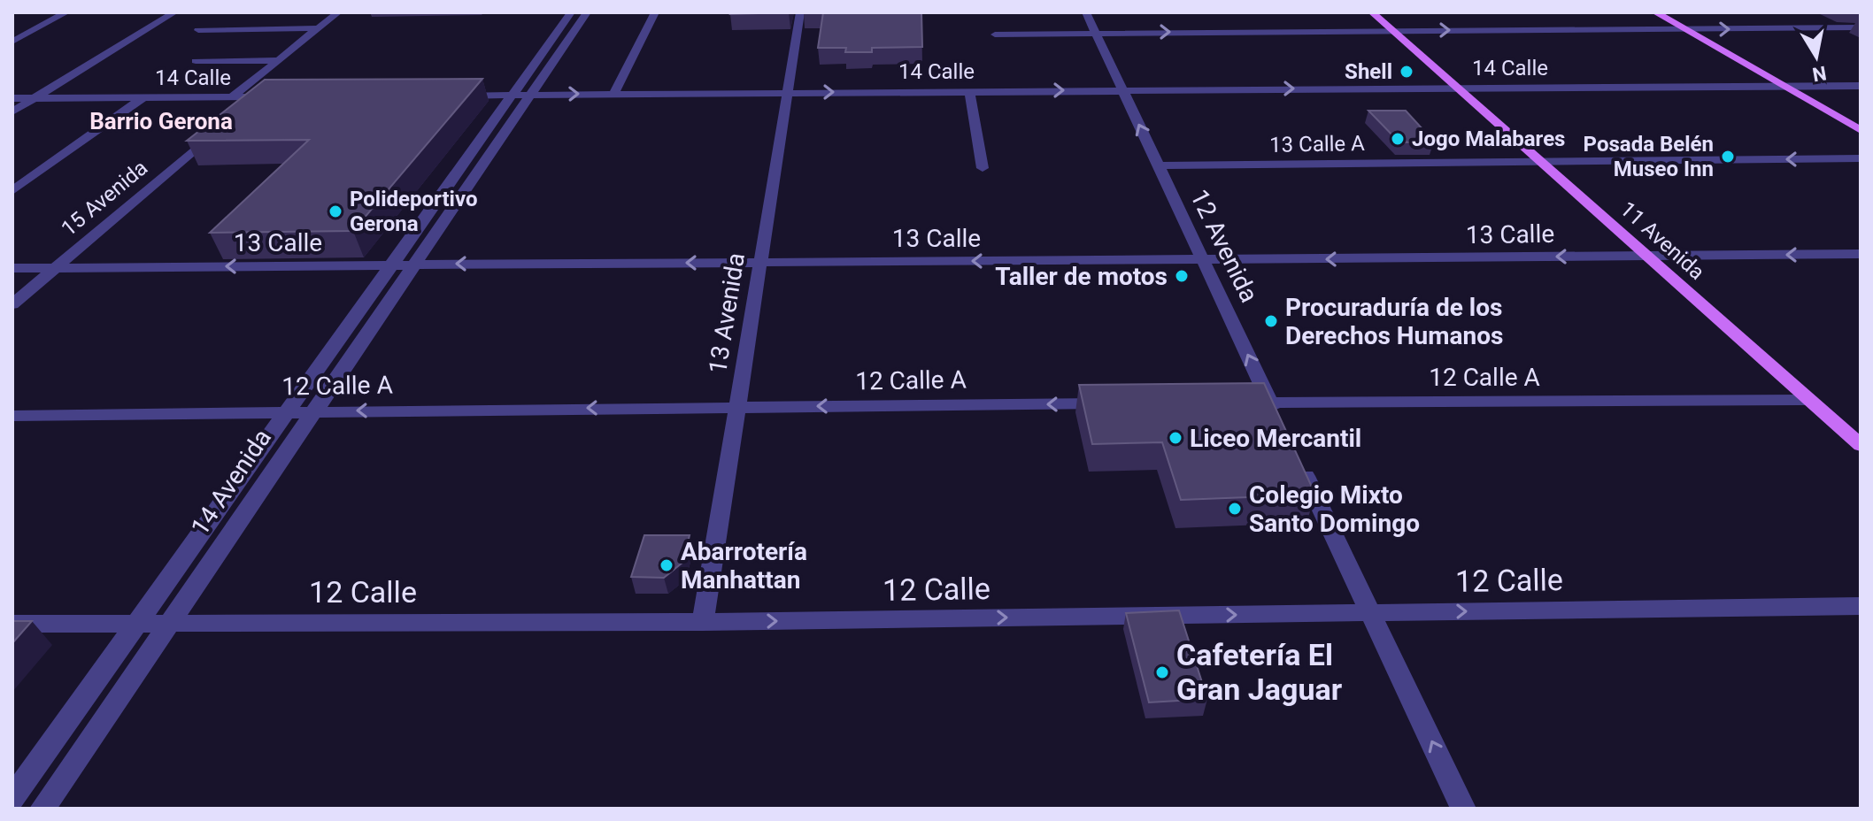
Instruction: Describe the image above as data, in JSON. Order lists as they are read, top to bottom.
{
  "streets": {
    "main road": ["11 Avenida"],
    "street": [
      "14 Calle",
      "13 Calle A",
      "15 Avenida",
      "13 Calle",
      "12 Avenida",
      "13 Avenida",
      "12 Calle A",
      "14 Avenida",
      "12 Calle"
    ]
  },
  "crossings": [
    ["14 Calle", "11 Avenida"],
    ["14 Calle", "12 Avenida"],
    ["14 Calle", "13 Avenida"],
    ["14 Calle", "14 Avenida"],
    ["13 Calle A", "11 Avenida"],
    ["13 Calle A", "12 Avenida"],
    ["15 Avenida", "13 Calle"],
    ["13 Calle", "11 Avenida"],
    ["13 Calle", "12 Avenida"],
    ["13 Calle", "13 Avenida"],
    ["13 Calle", "14 Avenida"],
    ["11 Avenida", "12 Calle A"],
    ["12 Avenida", "12 Calle A"],
    ["13 Avenida", "12 Calle A"],
    ["13 Avenida", "12 Calle"],
    ["12 Calle A", "14 Avenida"],
    ["14 Avenida", "12 Calle"]
  ],
  "one_way": [
    "13 Calle",
    "12 Avenida",
    "12 Calle A",
    "12 Calle"
  ],
  "districts": ["Barrio Gerona"],
  "places": [
    "Shell",
    "Jogo Malabares",
    "Posada Belén Museo Inn",
    "Polideportivo Gerona",
    "Taller de motos",
    "Procuraduría de los Derechos Humanos",
    "Liceo Mercantil",
    "Colegio Mixto Santo Domingo",
    "Abarrotería Manhattan",
    "Cafetería El Gran Jaguar"
  ],
  "north": "bottom"
}
